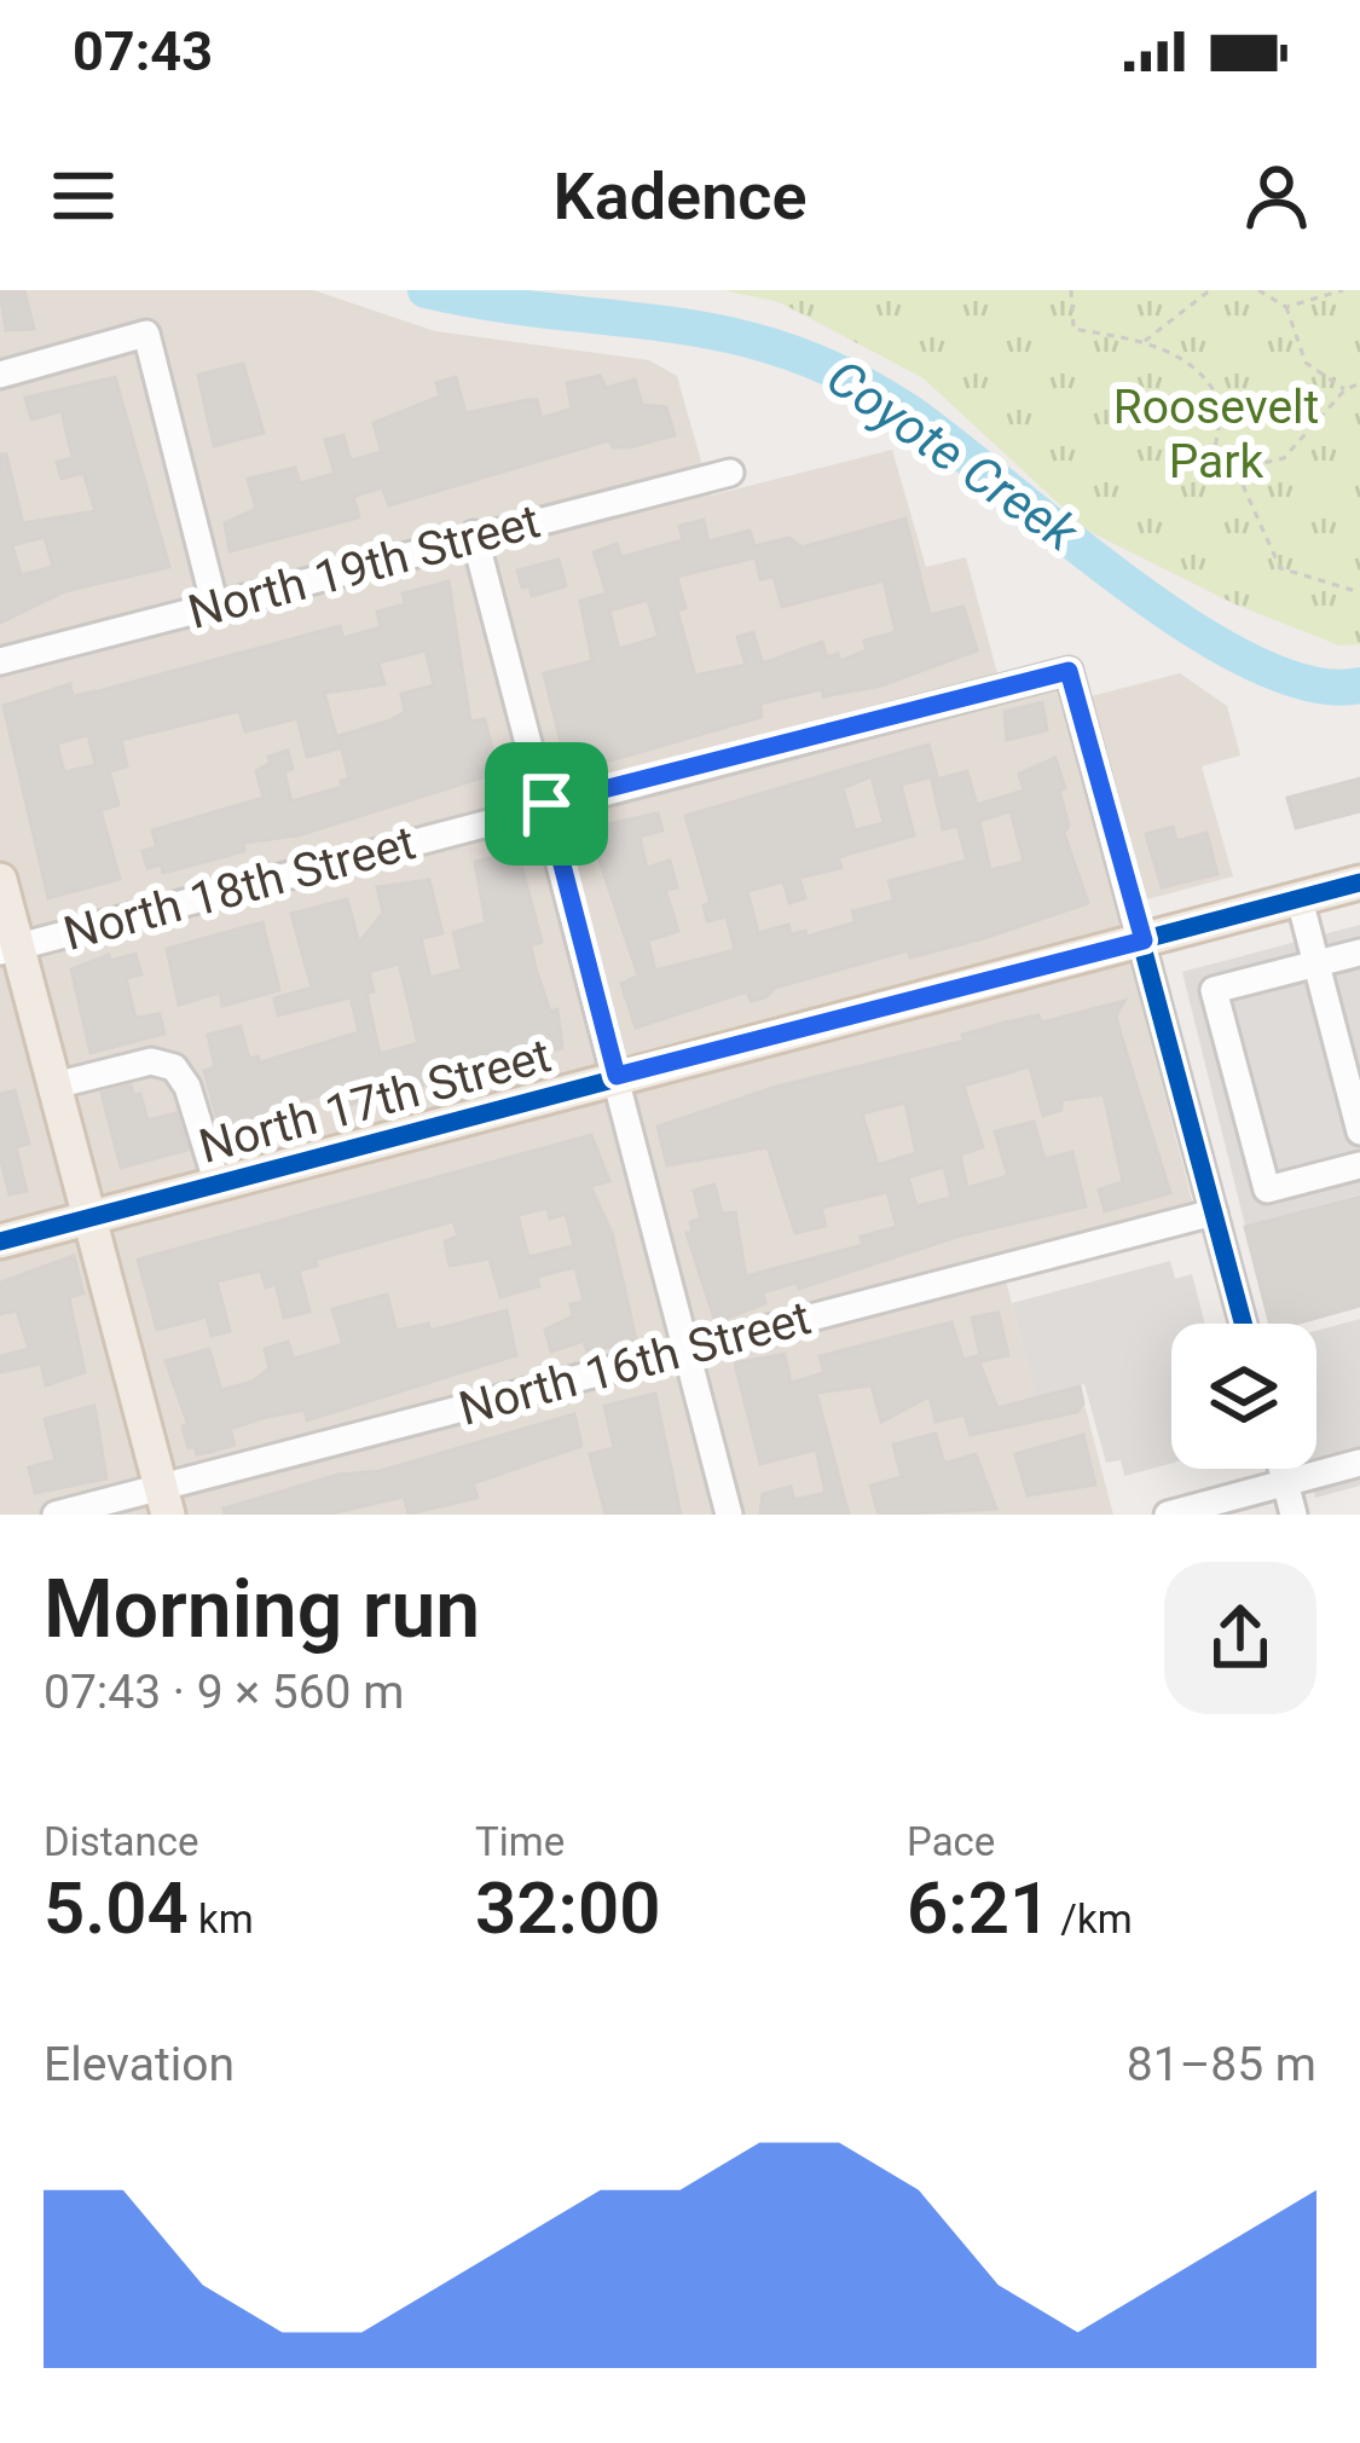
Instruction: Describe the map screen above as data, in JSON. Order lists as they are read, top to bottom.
{
  "streets": {
    "main road": ["North 17th Street"],
    "street": ["North 19th Street", "North 18th Street", "North 16th Street"]
  },
  "crossings": [
    ["North 18th Street", "North 17th Street"]
  ],
  "water": ["Coyote Creek"],
  "parks": ["Roosevelt Park"],
  "page": {
    "status": "07:43",
    "header": "Kadence",
    "heading": ["Morning run", "07:43 · 9 × 560 m"],
    "stats": [
      ["Distance", "5.04 km"],
      ["Time", "32:00"],
      ["Pace", "6:21 /km"]
    ],
    "chart": ["Elevation", "81–85 m"]
  }
}
